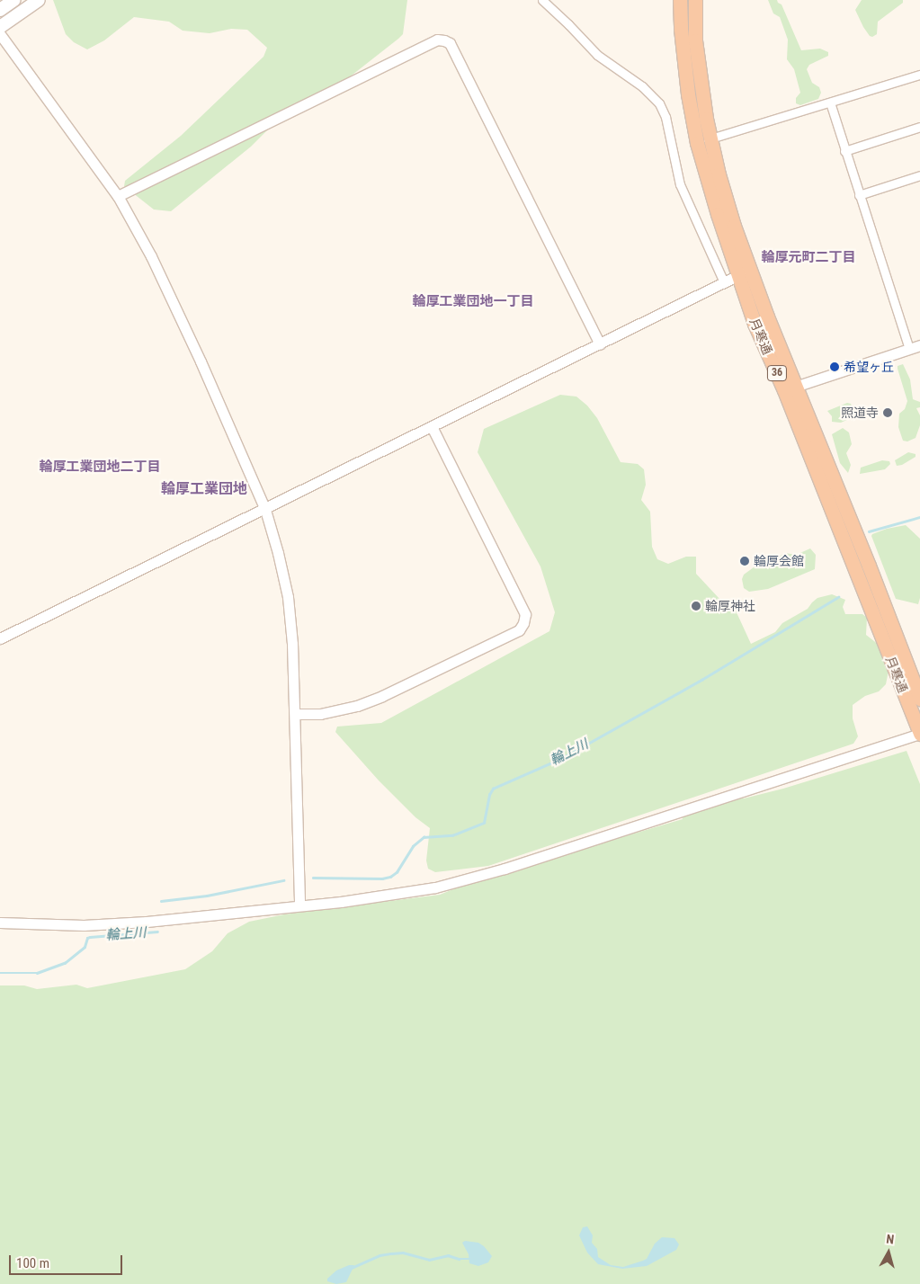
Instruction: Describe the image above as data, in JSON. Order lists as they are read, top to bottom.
{
  "streets": {
    "highway": ["月寒通", "36"]
  },
  "districts": [
    "輪厚元町二丁目",
    "輪厚工業団地一丁目",
    "輪厚工業団地二丁目",
    "輪厚工業団地"
  ],
  "water": ["輪上川"],
  "places": [
    "希望ヶ丘",
    "照道寺",
    "輪厚会館",
    "輪厚神社"
  ],
  "scale_bar": "100 m",
  "north": "top"
}
